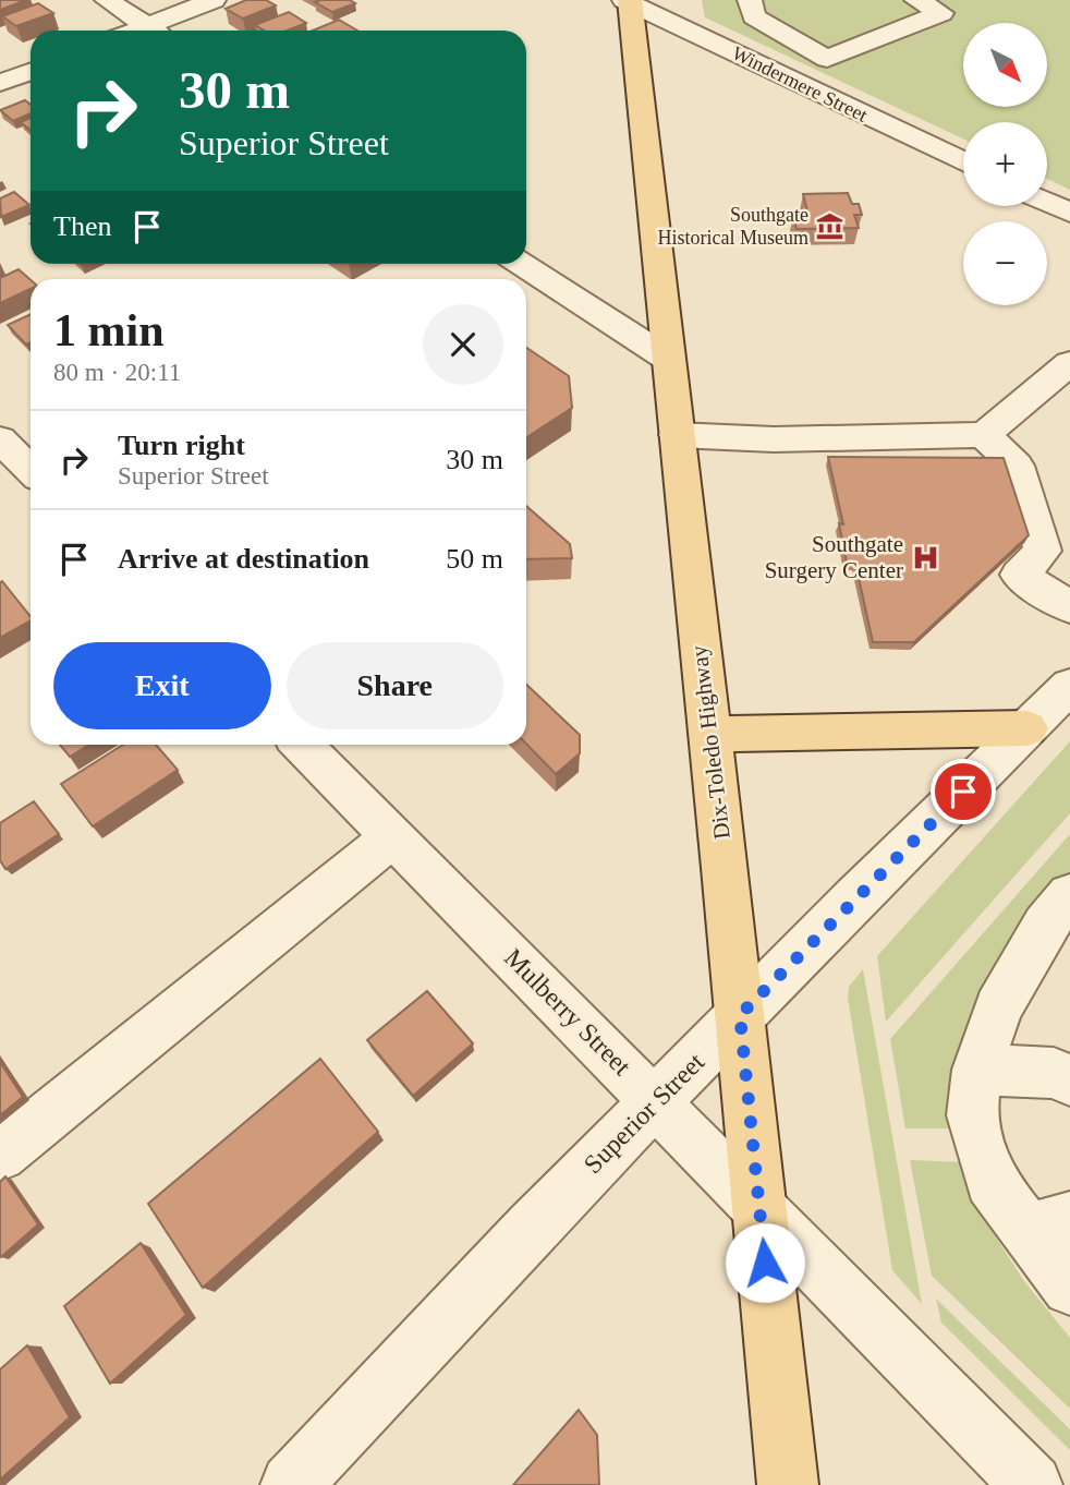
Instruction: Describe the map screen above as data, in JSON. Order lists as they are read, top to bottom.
{
  "streets": {
    "main road": ["Dix-Toledo Highway"],
    "street": ["Windermere Street", "Mulberry Street", "Superior Street"]
  },
  "crossings": [
    ["Windermere Street", "Dix-Toledo Highway"],
    ["Dix-Toledo Highway", "Mulberry Street"],
    ["Dix-Toledo Highway", "Superior Street"],
    ["Mulberry Street", "Superior Street"]
  ],
  "places": {
    "museum": ["Southgate Historical Museum"],
    "hospital": ["Southgate Surgery Center"]
  },
  "north": "bottom right",
  "page": {
    "map_buttons": ["+", "−"],
    "turn": ["30 m", "Superior Street"],
    "then": "Then",
    "heading": ["1 min", "80 m · 20:11"],
    "list": [
      {
        "name": "Turn right",
        "note": "Superior Street",
        "value": "30 m"
      },
      {
        "name": "Arrive at destination",
        "value": "50 m"
      }
    ],
    "buttons": ["Exit", "Share"]
  }
}
